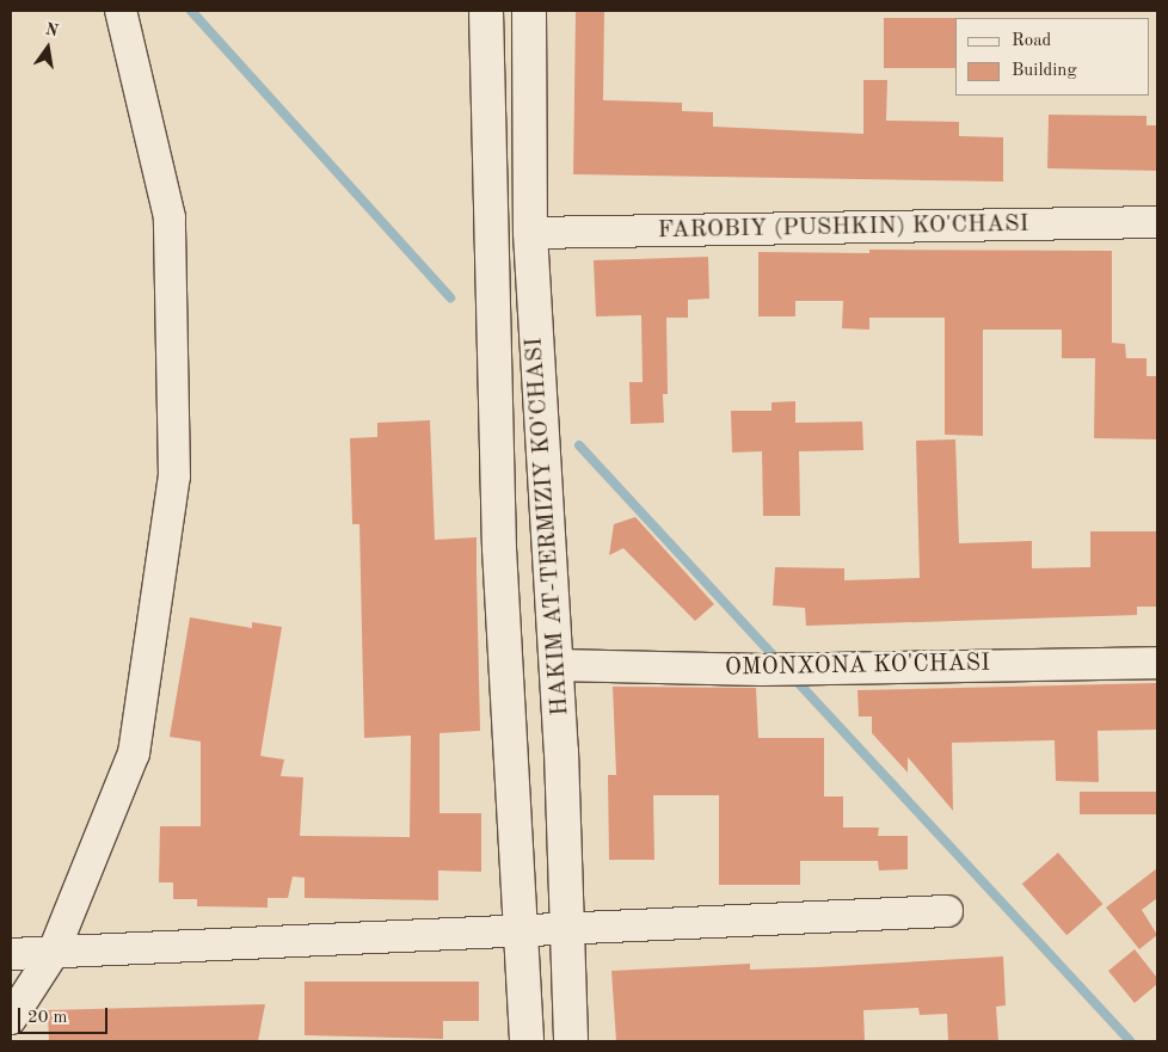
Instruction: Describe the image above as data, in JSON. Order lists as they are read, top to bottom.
{
  "streets": {
    "main road": ["HAKIM AT-TERMIZIY KO'CHASI"],
    "street": ["FAROBIY (PUSHKIN) KO'CHASI", "OMONXONA KO'CHASI"]
  },
  "crossings": [
    ["FAROBIY (PUSHKIN) KO'CHASI", "HAKIM AT-TERMIZIY KO'CHASI"],
    ["HAKIM AT-TERMIZIY KO'CHASI", "OMONXONA KO'CHASI"]
  ],
  "legend": ["Road", "Building"],
  "scale_bar": "20 m",
  "north": "top"
}
